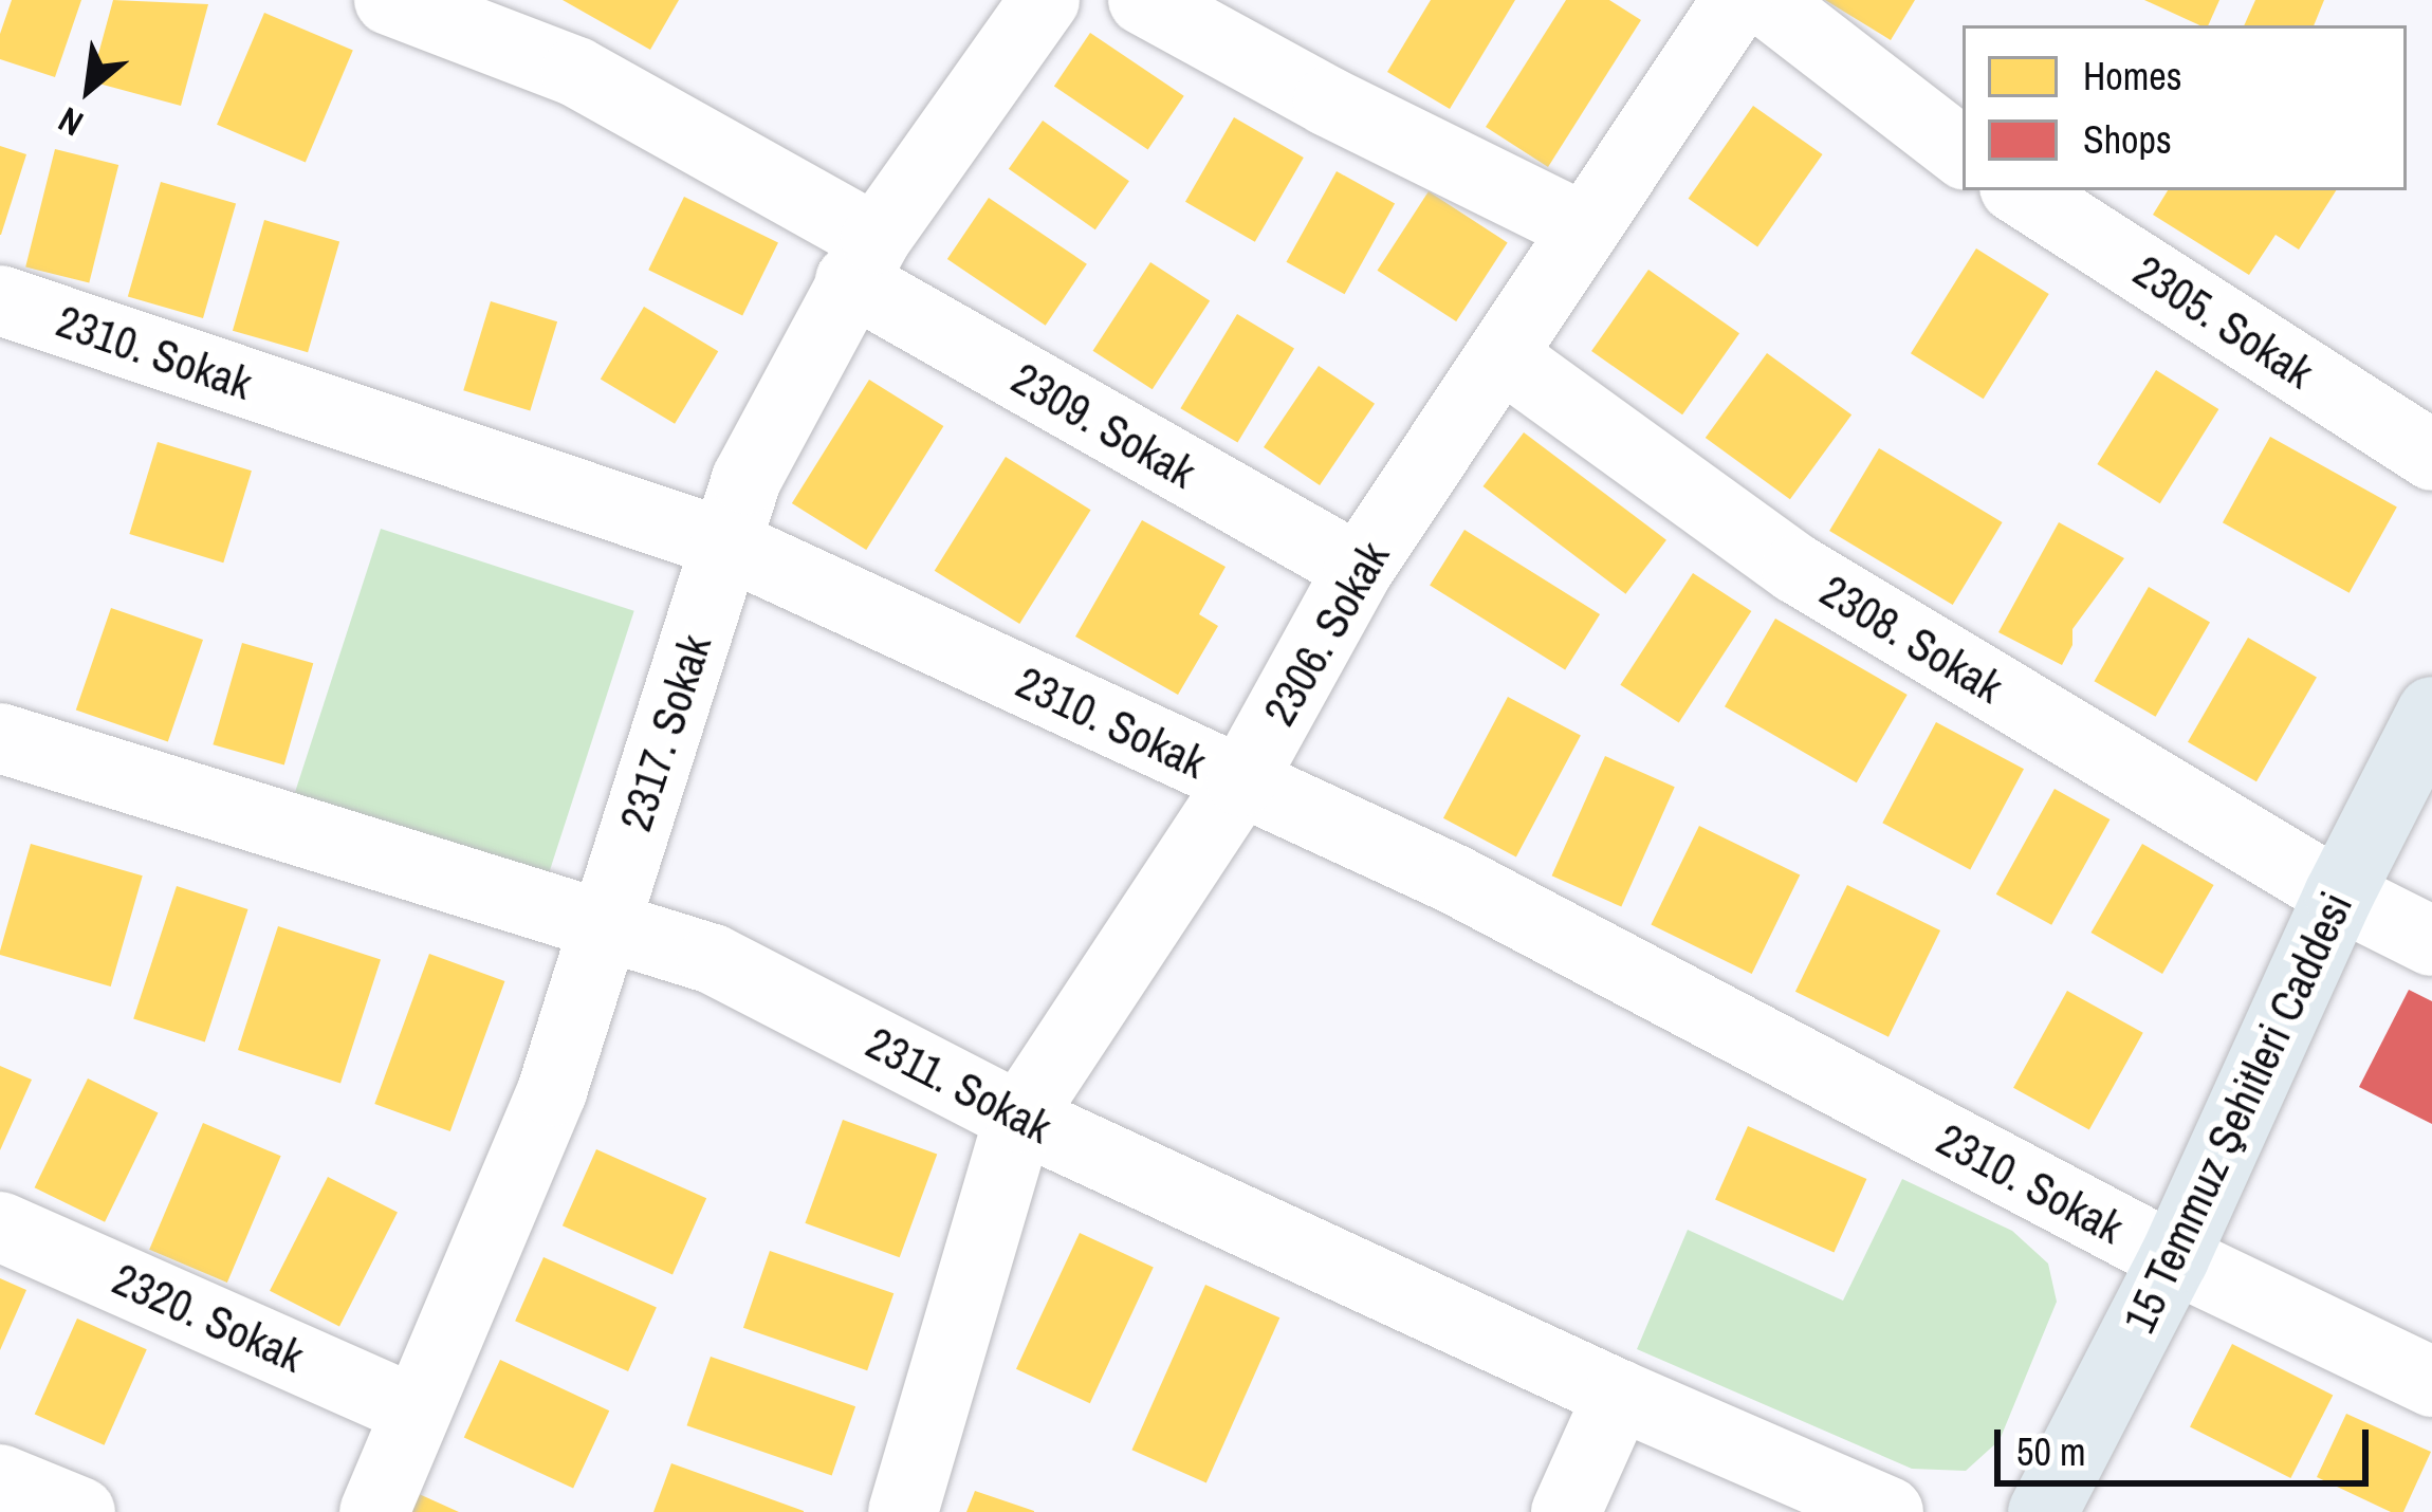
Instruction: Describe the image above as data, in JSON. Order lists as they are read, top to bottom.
{
  "streets": {
    "main road": ["15 Temmuz Şehitleri Caddesi"],
    "street": [
      "2305. Sokak",
      "2310. Sokak",
      "2309. Sokak",
      "2306. Sokak",
      "2308. Sokak",
      "2317. Sokak",
      "2311. Sokak",
      "2320. Sokak"
    ]
  },
  "crossings": [
    ["2310. Sokak", "2306. Sokak"],
    ["2310. Sokak", "2317. Sokak"],
    ["2310. Sokak", "15 Temmuz Şehitleri Caddesi"],
    ["2309. Sokak", "2306. Sokak"],
    ["2309. Sokak", "2317. Sokak"],
    ["2306. Sokak", "2308. Sokak"],
    ["2306. Sokak", "2311. Sokak"],
    ["2308. Sokak", "15 Temmuz Şehitleri Caddesi"],
    ["2317. Sokak", "2311. Sokak"],
    ["2317. Sokak", "2320. Sokak"]
  ],
  "legend": ["Homes", "Shops"],
  "scale_bar": "50 m",
  "north": "bottom left"
}
